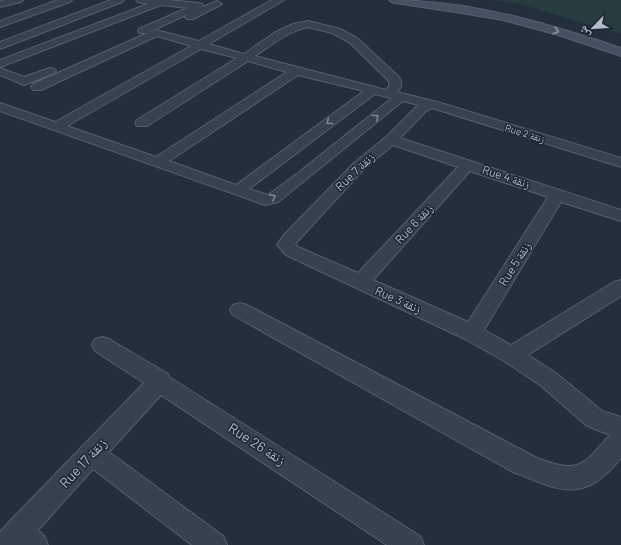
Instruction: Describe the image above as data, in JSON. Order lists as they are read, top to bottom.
{
  "streets": {
    "street": [
      "Rue 2 زنقة",
      "Rue 7 زنقة",
      "Rue 4 زنقة",
      "Rue 6 زنقة",
      "Rue 5 زنقة",
      "Rue 3 زنقة",
      "Rue 26 زنقة",
      "Rue 17 زنقة"
    ]
  },
  "crossings": [
    ["Rue 2 زنقة", "Rue 7 زنقة"],
    ["Rue 7 زنقة", "Rue 4 زنقة"],
    ["Rue 7 زنقة", "Rue 3 زنقة"],
    ["Rue 4 زنقة", "Rue 6 زنقة"],
    ["Rue 4 زنقة", "Rue 5 زنقة"],
    ["Rue 6 زنقة", "Rue 3 زنقة"],
    ["Rue 5 زنقة", "Rue 3 زنقة"],
    ["Rue 26 زنقة", "Rue 17 زنقة"]
  ],
  "north": "bottom left"
}
